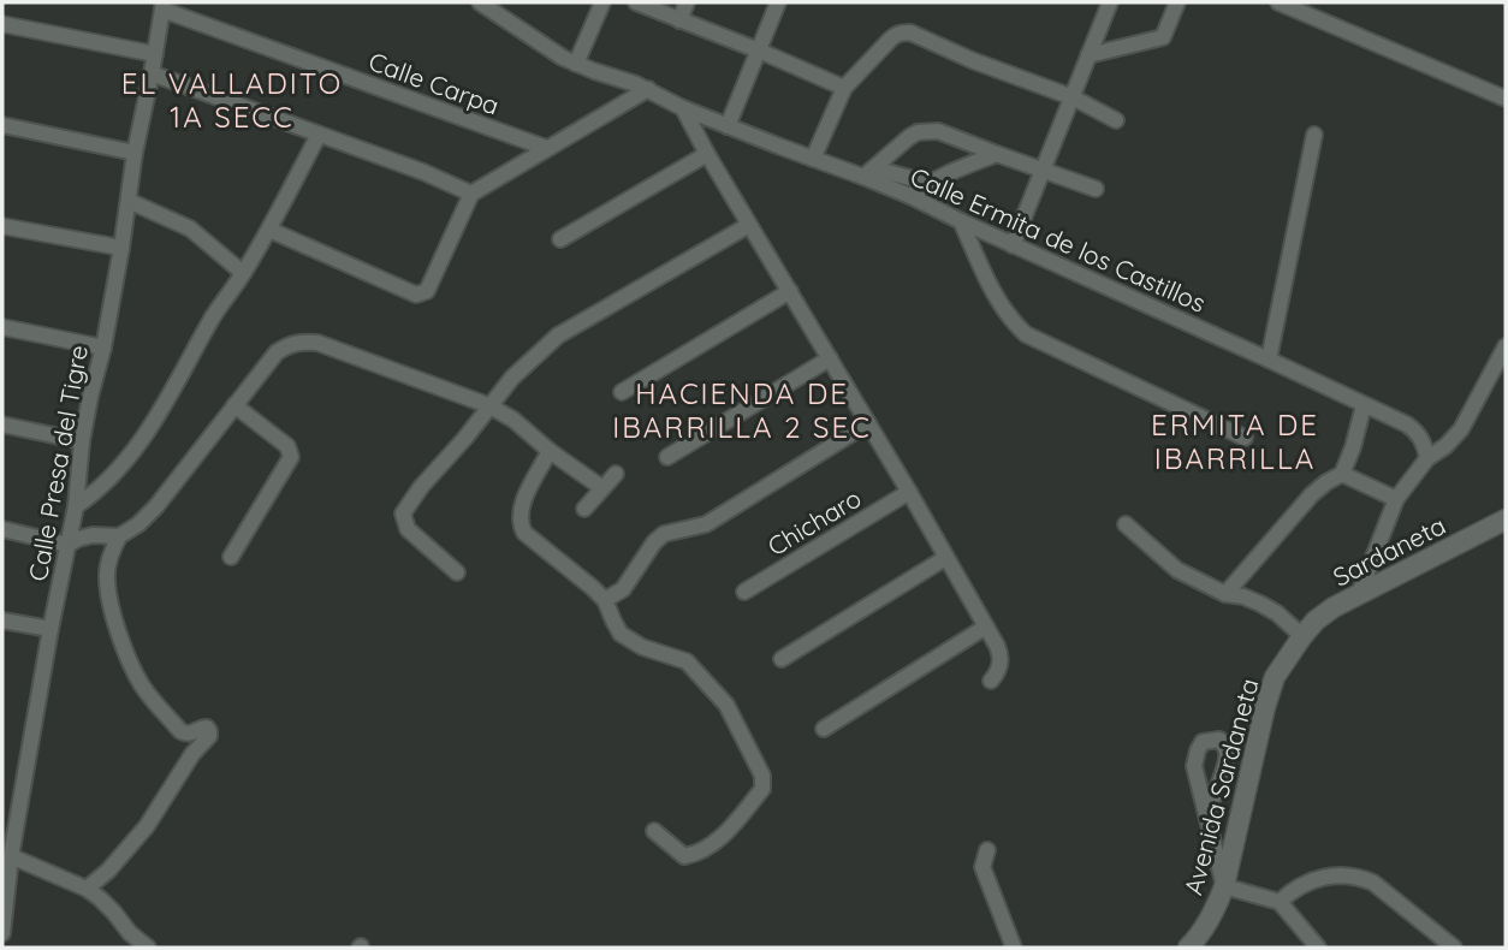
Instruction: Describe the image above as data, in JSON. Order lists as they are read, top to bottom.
{
  "streets": {
    "street": [
      "Calle Carpa",
      "Calle Ermita de los Castillos",
      "Calle Presa del Tigre",
      "Chicharo",
      "Sardaneta",
      "Avenida Sardaneta"
    ]
  },
  "crossings": [
    ["Calle Carpa", "Calle Presa del Tigre"],
    ["Sardaneta", "Avenida Sardaneta"]
  ],
  "districts": ["EL VALLADITO 1A SECC", "HACIENDA DE IBARRILLA 2 SEC", "ERMITA DE IBARRILLA"]
}
